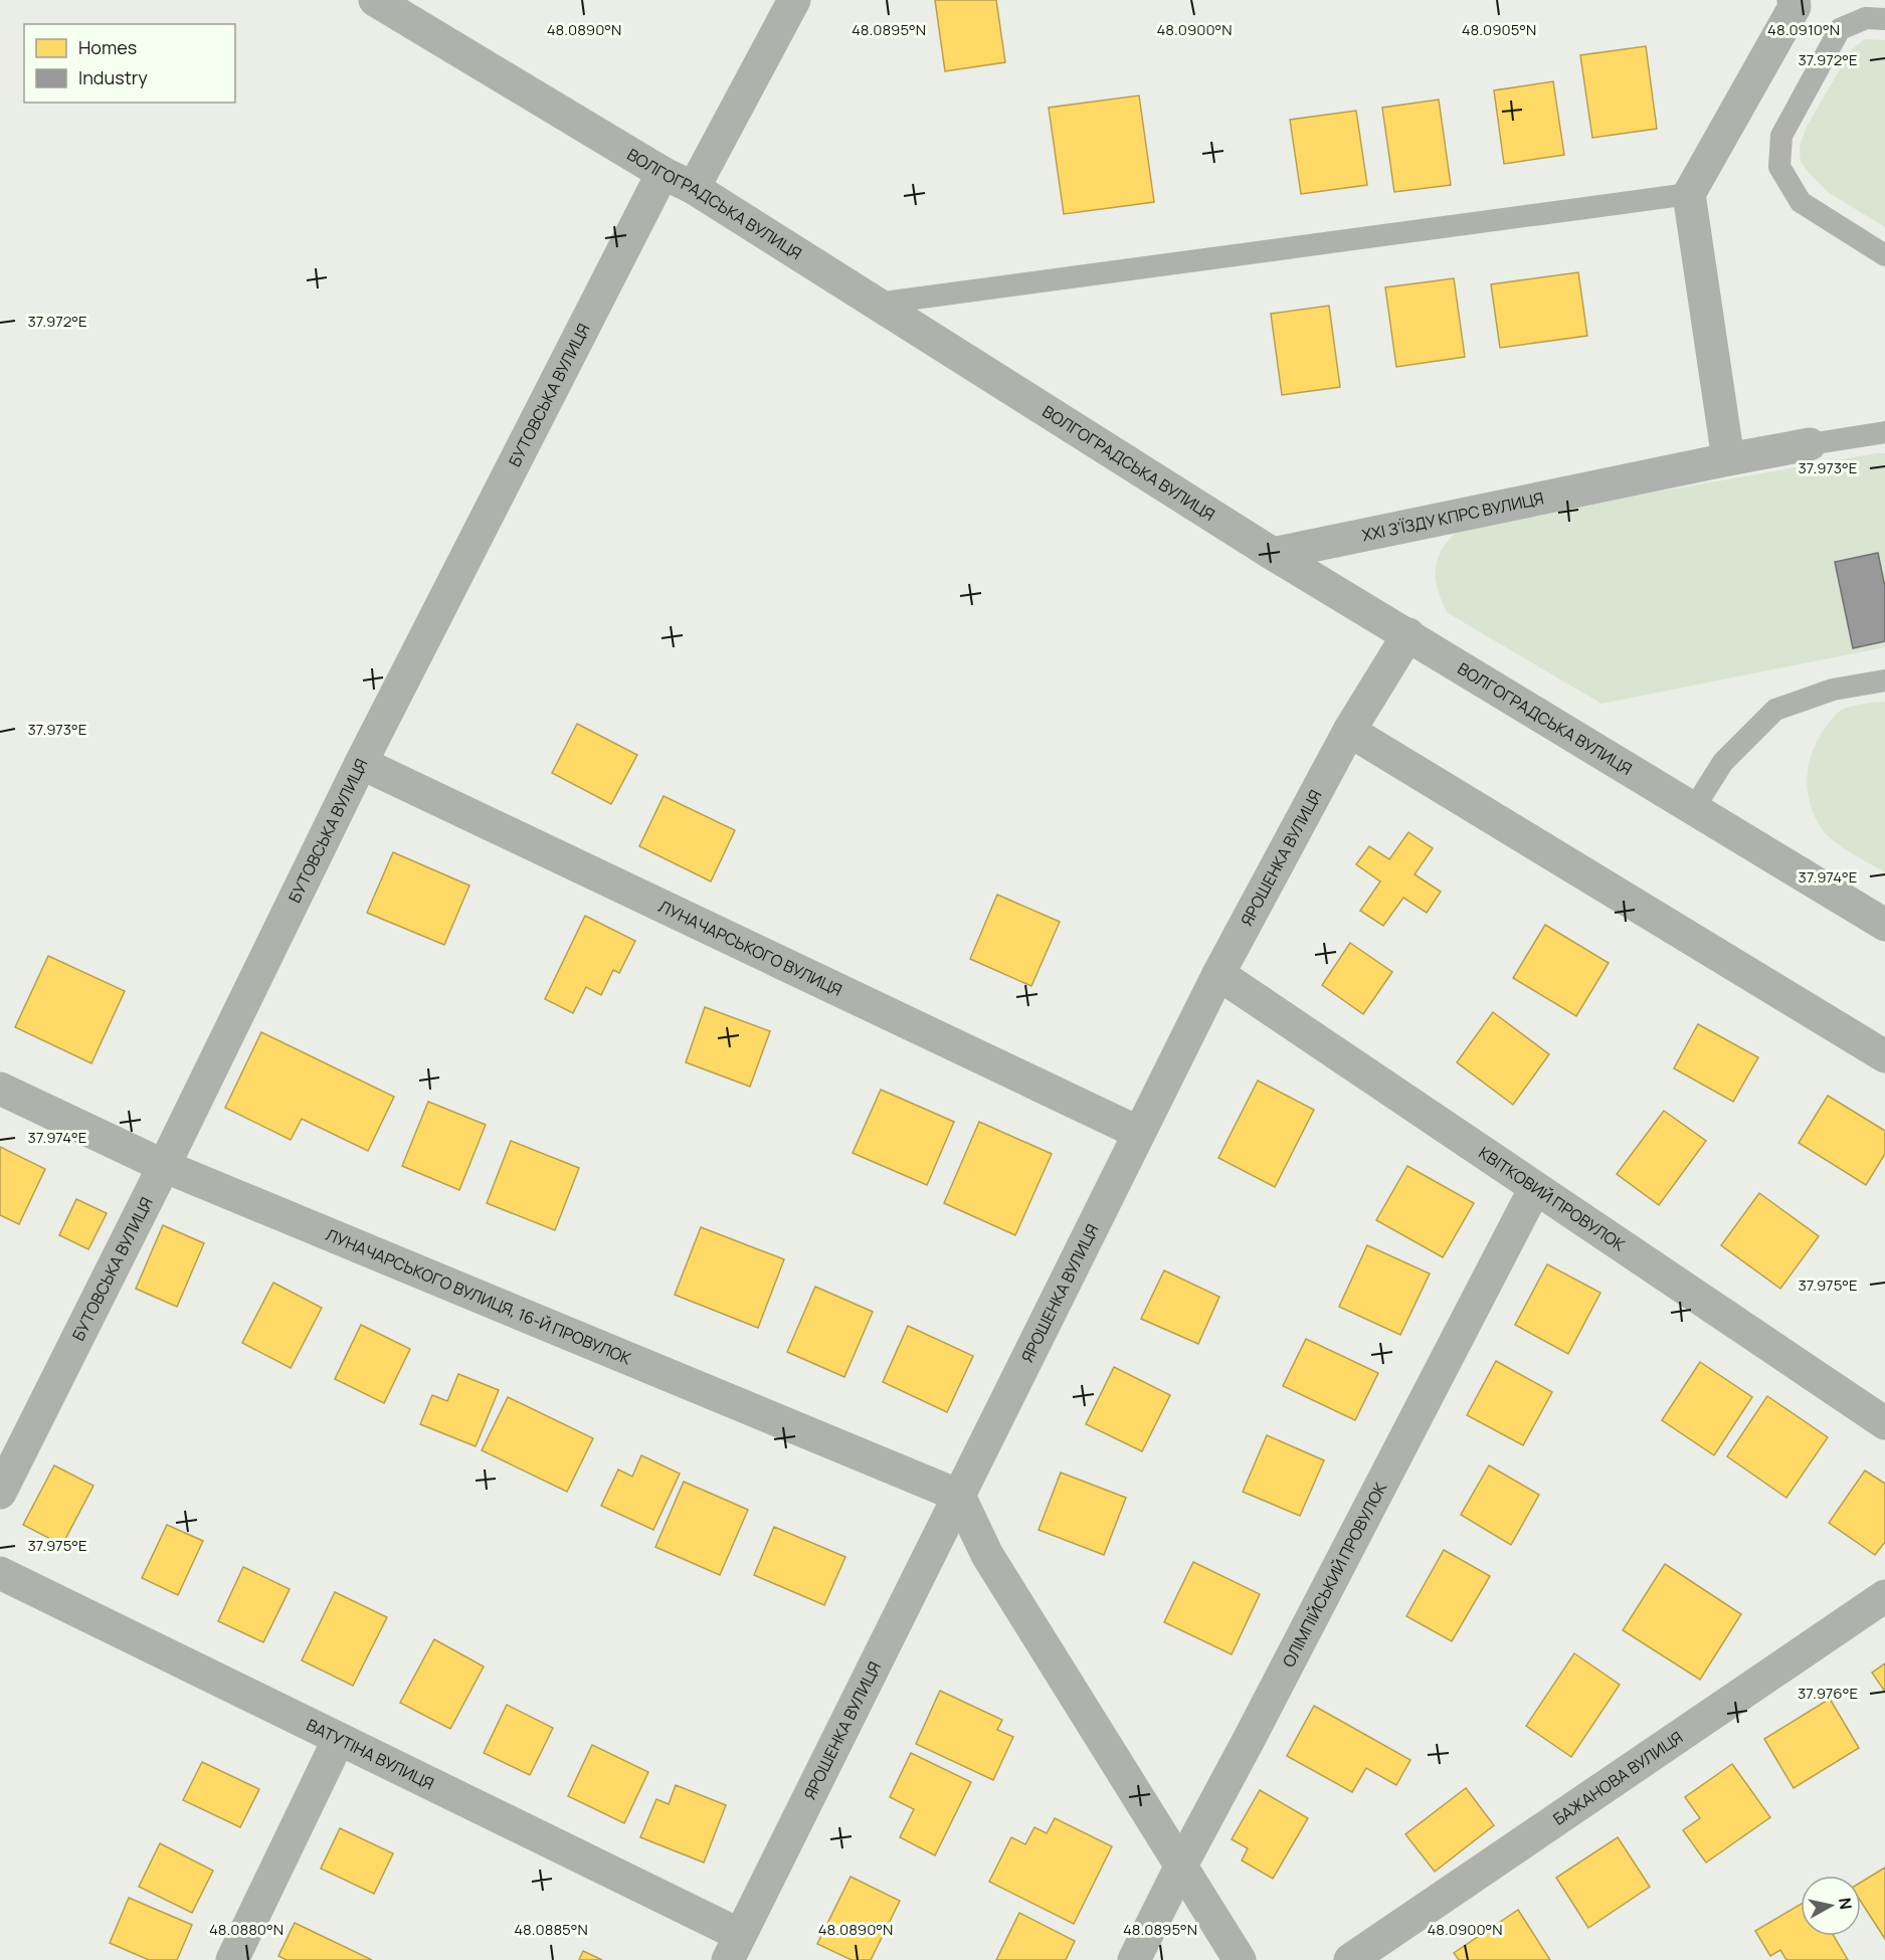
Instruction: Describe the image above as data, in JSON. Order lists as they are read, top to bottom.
{
  "streets": {
    "street": [
      "ВОЛГОГРАДСЬКА ВУЛИЦЯ",
      "БУТОВСЬКА ВУЛИЦЯ",
      "XXI З’ЇЗДУ КПРС ВУЛИЦЯ",
      "ЯРОШЕНКА ВУЛИЦЯ",
      "ЛУНАЧАРСЬКОГО ВУЛИЦЯ",
      "КВІТКОВИЙ ПРОВУЛОК",
      "ЛУНАЧАРСЬКОГО ВУЛИЦЯ, 16-Й ПРОВУЛОК",
      "ОЛІМПІЙСЬКИЙ ПРОВУЛОК",
      "ВАТУТІНА ВУЛИЦЯ",
      "БАЖАНОВА ВУЛИЦЯ"
    ]
  },
  "crossings": [
    ["ВОЛГОГРАДСЬКА ВУЛИЦЯ", "БУТОВСЬКА ВУЛИЦЯ"],
    ["ВОЛГОГРАДСЬКА ВУЛИЦЯ", "XXI З’ЇЗДУ КПРС ВУЛИЦЯ"],
    ["ВОЛГОГРАДСЬКА ВУЛИЦЯ", "ЯРОШЕНКА ВУЛИЦЯ"],
    ["БУТОВСЬКА ВУЛИЦЯ", "ЛУНАЧАРСЬКОГО ВУЛИЦЯ"],
    ["БУТОВСЬКА ВУЛИЦЯ", "ЛУНАЧАРСЬКОГО ВУЛИЦЯ, 16-Й ПРОВУЛОК"],
    ["ЯРОШЕНКА ВУЛИЦЯ", "ЛУНАЧАРСЬКОГО ВУЛИЦЯ"],
    ["ЯРОШЕНКА ВУЛИЦЯ", "КВІТКОВИЙ ПРОВУЛОК"],
    ["ЯРОШЕНКА ВУЛИЦЯ", "ЛУНАЧАРСЬКОГО ВУЛИЦЯ, 16-Й ПРОВУЛОК"],
    ["ЯРОШЕНКА ВУЛИЦЯ", "ВАТУТІНА ВУЛИЦЯ"],
    ["КВІТКОВИЙ ПРОВУЛОК", "ОЛІМПІЙСЬКИЙ ПРОВУЛОК"]
  ],
  "legend": ["Homes", "Industry"],
  "north": "right",
  "coordinates": [
    "48.0890°N",
    "48.0895°N",
    "48.0900°N",
    "48.0905°N",
    "48.0910°N",
    "37.972°E",
    "37.973°E",
    "37.974°E",
    "37.975°E",
    "37.976°E",
    "48.0880°N",
    "48.0885°N"
  ]
}
